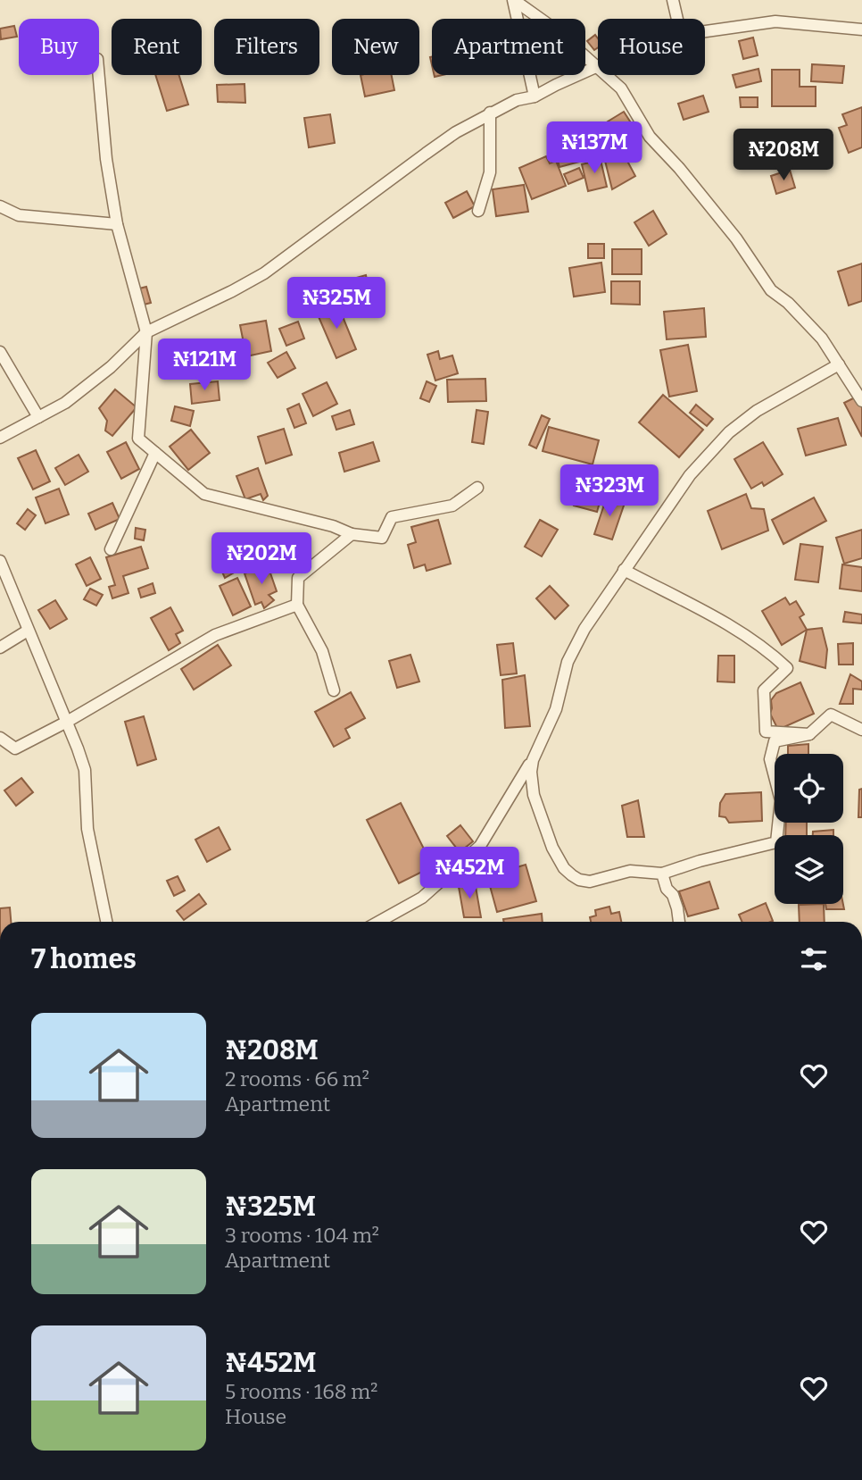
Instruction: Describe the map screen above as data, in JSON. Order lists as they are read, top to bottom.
{
  "page": {
    "chip": [
      "Buy",
      "Rent",
      "Filters",
      "New",
      "Apartment",
      "House"
    ],
    "price": [
      "₦137M",
      "₦208M",
      "₦325M",
      "₦121M",
      "₦323M",
      "₦202M",
      "₦452M"
    ],
    "heading": "7 homes",
    "list": [
      {
        "name": "₦208M",
        "note": "2 rooms · 66 m² · Apartment"
      },
      {
        "name": "₦325M",
        "note": "3 rooms · 104 m² · Apartment"
      },
      {
        "name": "₦452M",
        "note": "5 rooms · 168 m² · House"
      }
    ]
  }
}
